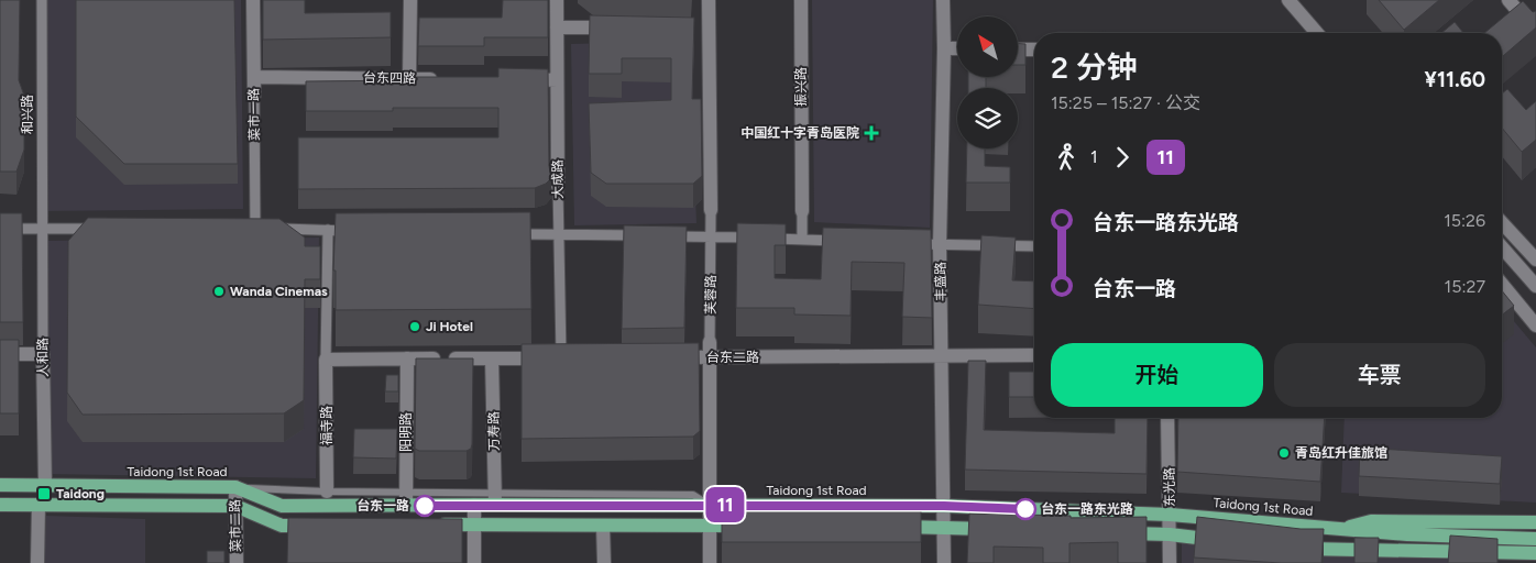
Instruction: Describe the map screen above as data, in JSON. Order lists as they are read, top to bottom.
{
  "streets": {
    "main road": ["Taidong 1st Road"],
    "street": [
      "台东四路",
      "振兴路",
      "和兴路",
      "菜市一路",
      "大成路",
      "丰盛路",
      "芙蓉路",
      "人和路",
      "台东二路",
      "福寺路",
      "万寿路",
      "阳明路",
      "东光路",
      "菜市二路"
    ]
  },
  "crossings": [
    ["台东四路", "菜市一路"],
    ["和兴路", "人和路"],
    ["丰盛路", "台东二路"],
    ["丰盛路", "Taidong 1st Road"],
    ["芙蓉路", "台东二路"],
    ["芙蓉路", "Taidong 1st Road"],
    ["人和路", "Taidong 1st Road"],
    ["万寿路", "Taidong 1st Road"],
    ["阳明路", "Taidong 1st Road"],
    ["Taidong 1st Road", "东光路"],
    ["Taidong 1st Road", "菜市二路"]
  ],
  "places": {
    "health": ["中国红十字青岛医院"],
    "other": [
      "Wanda Cinemas",
      "Ji Hotel",
      "青岛红升佳旅馆",
      "台东一路",
      "台东一路东光路"
    ],
    "transit": ["Taidong"]
  },
  "lines": ["bus line 11"],
  "north": "top left",
  "page": {
    "on_map": "11",
    "heading": ["2 分钟", "15:25 – 15:27 · 公交", "¥11.60"],
    "legs": ["1", "11"],
    "list": [
      {
        "name": "台东一路东光路",
        "value": "15:26"
      },
      {
        "name": "台东一路",
        "value": "15:27"
      }
    ],
    "buttons": ["开始", "车票"]
  }
}
